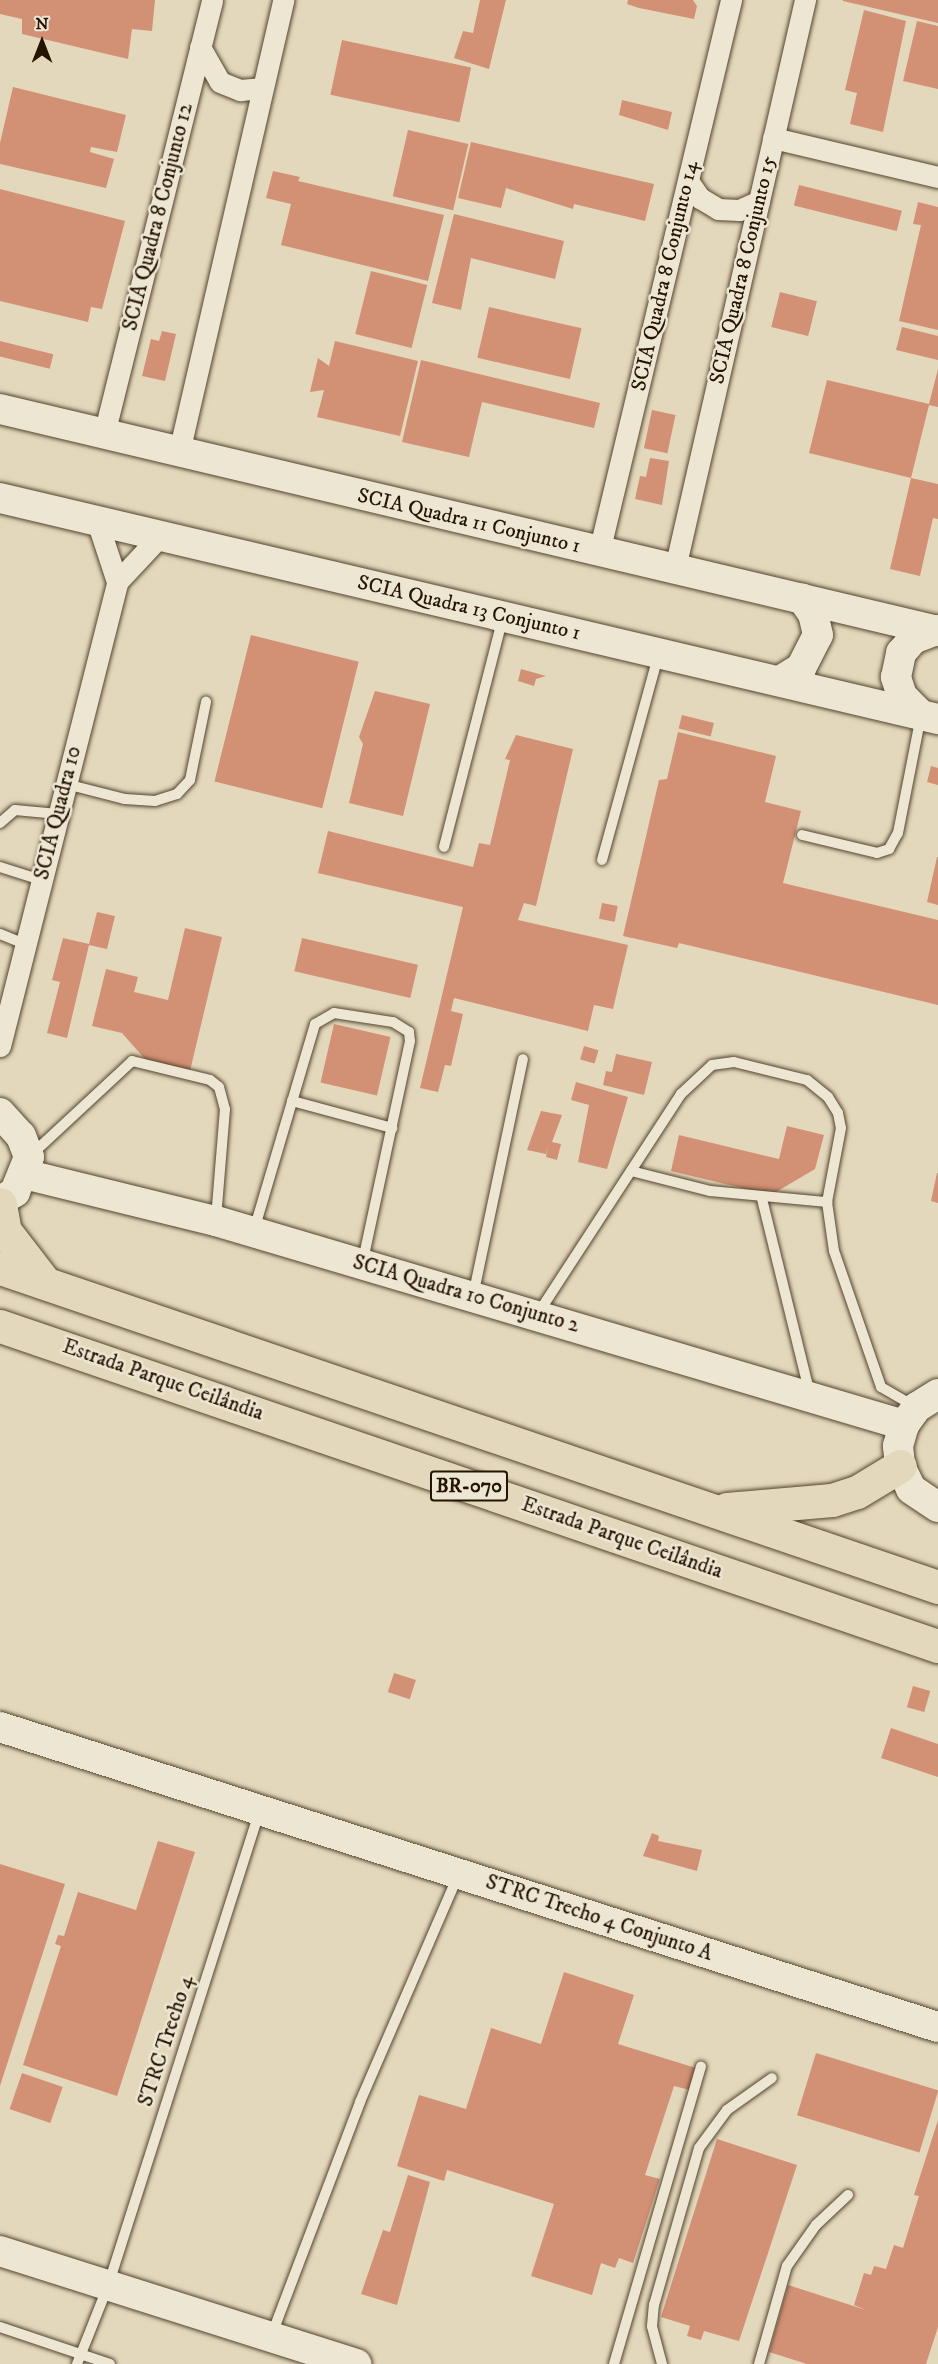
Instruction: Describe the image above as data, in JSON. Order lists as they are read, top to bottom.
{
  "streets": {
    "highway": ["Estrada Parque Ceilândia", "BR-070"],
    "street": [
      "SCIA Quadra 8 Conjunto 12",
      "SCIA Quadra 8 Conjunto 15",
      "SCIA Quadra 8 Conjunto 14",
      "SCIA Quadra 11 Conjunto 1",
      "SCIA Quadra 13 Conjunto 1",
      "SCIA Quadra 10",
      "SCIA Quadra 10 Conjunto 2",
      "STRC Trecho 4 Conjunto A"
    ],
    "lane": ["STRC Trecho 4"]
  },
  "crossings": [
    ["SCIA Quadra 8 Conjunto 12", "SCIA Quadra 11 Conjunto 1"],
    ["SCIA Quadra 8 Conjunto 15", "SCIA Quadra 11 Conjunto 1"],
    ["SCIA Quadra 8 Conjunto 14", "SCIA Quadra 11 Conjunto 1"],
    ["SCIA Quadra 13 Conjunto 1", "SCIA Quadra 10"],
    ["STRC Trecho 4 Conjunto A", "STRC Trecho 4"]
  ],
  "north": "top"
}
